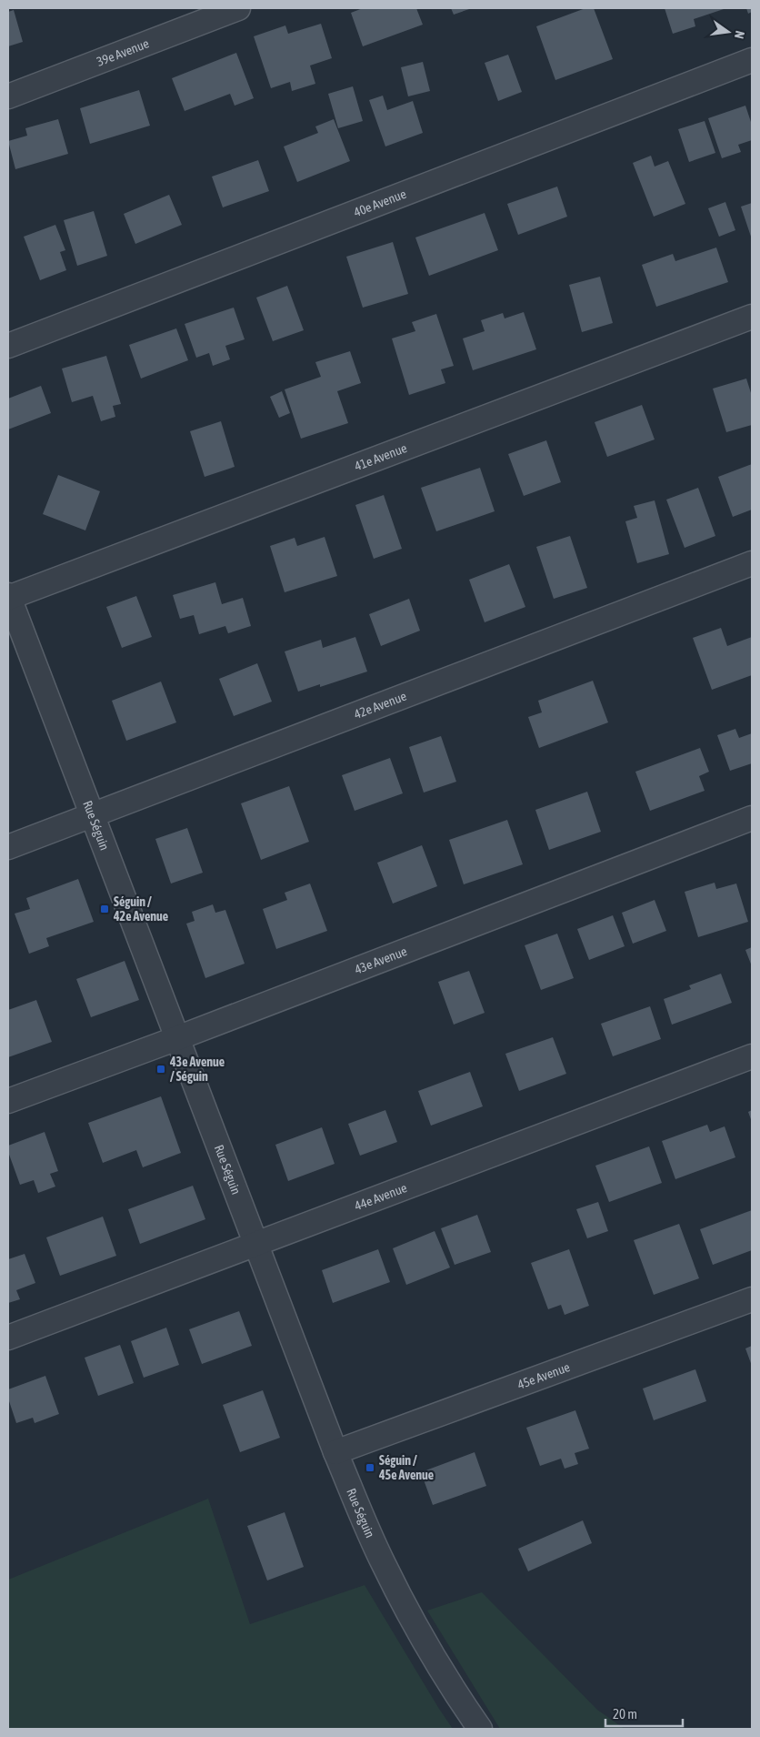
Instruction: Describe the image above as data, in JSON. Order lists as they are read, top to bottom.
{
  "streets": {
    "street": [
      "39e Avenue",
      "40e Avenue",
      "41e Avenue",
      "42e Avenue",
      "Rue Séguin",
      "43e Avenue",
      "44e Avenue",
      "45e Avenue"
    ]
  },
  "crossings": [
    ["41e Avenue", "Rue Séguin"],
    ["42e Avenue", "Rue Séguin"],
    ["Rue Séguin", "43e Avenue"],
    ["Rue Séguin", "44e Avenue"],
    ["Rue Séguin", "45e Avenue"]
  ],
  "places": {
    "transit": ["Séguin / 42e Avenue", "43e Avenue / Séguin", "Séguin / 45e Avenue"]
  },
  "scale_bar": "20 m",
  "north": "right"
}
